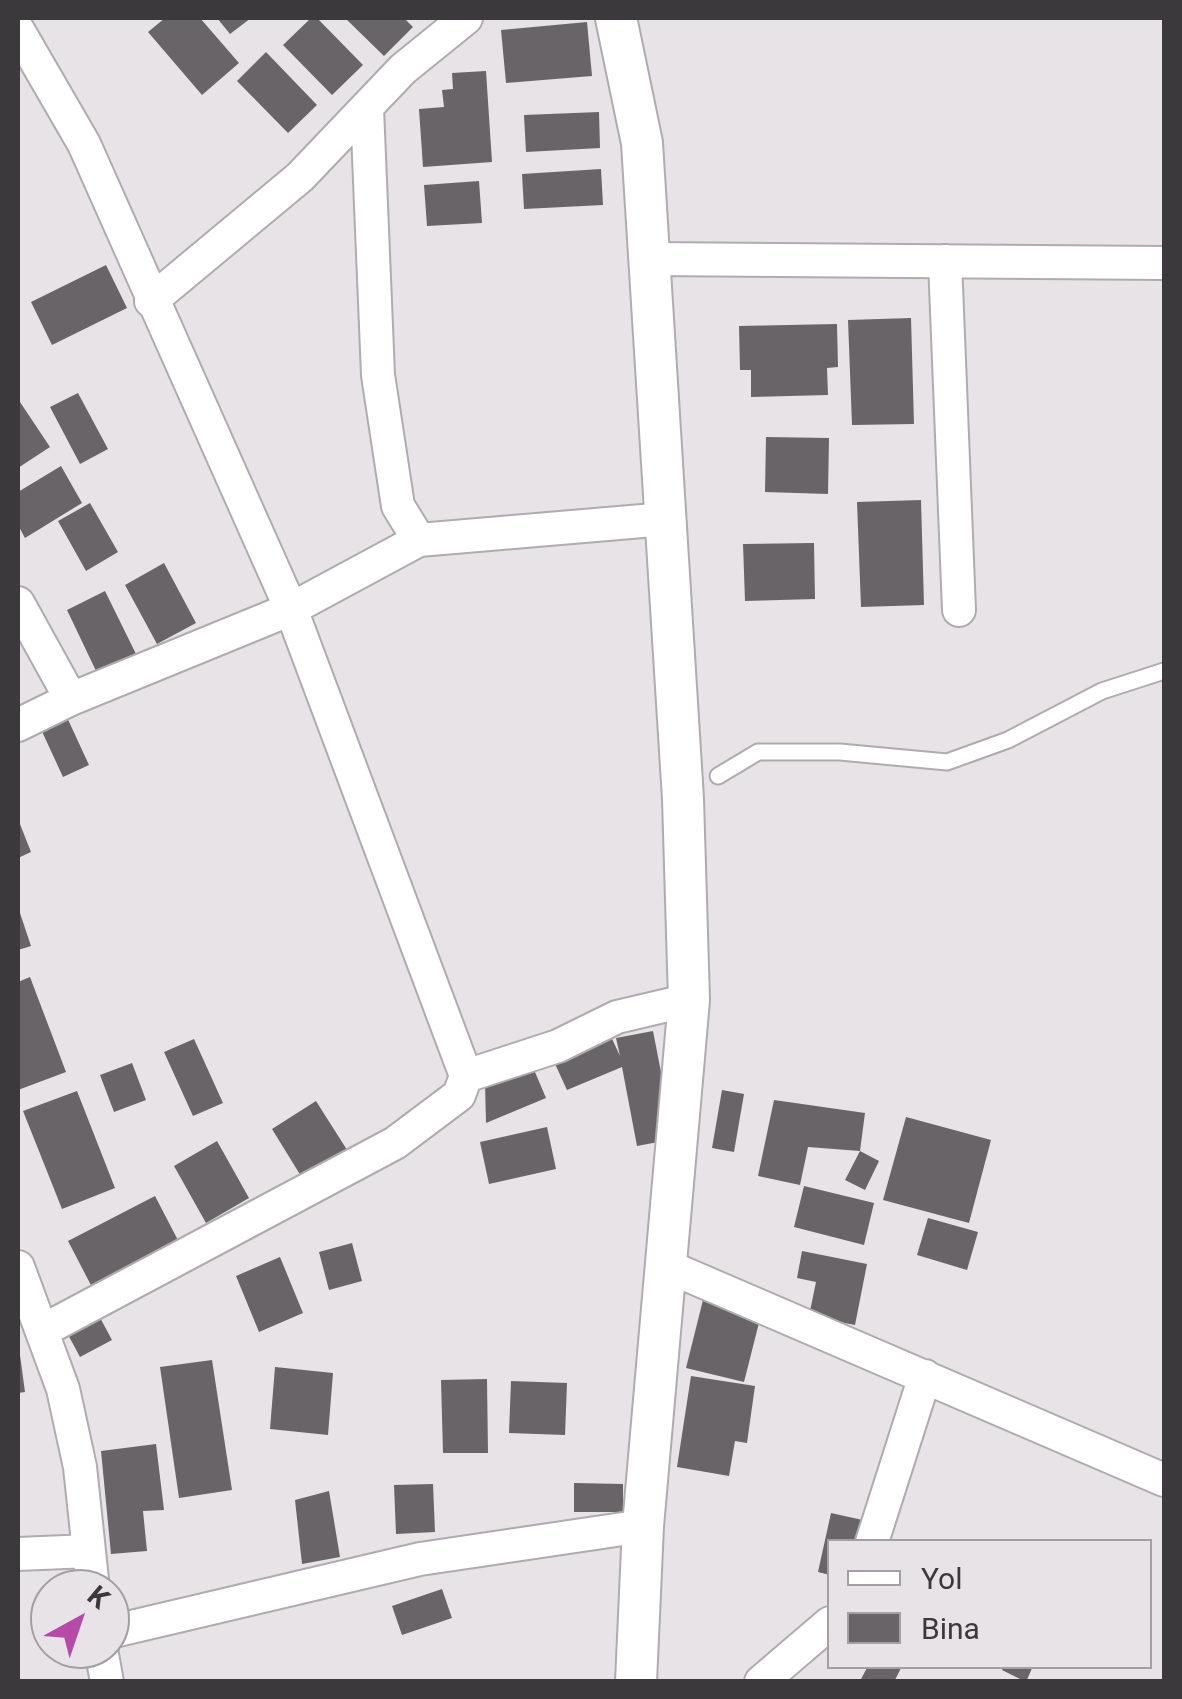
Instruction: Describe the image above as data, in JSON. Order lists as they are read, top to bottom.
{
  "legend": ["Yol", "Bina"],
  "north": "top right"
}
